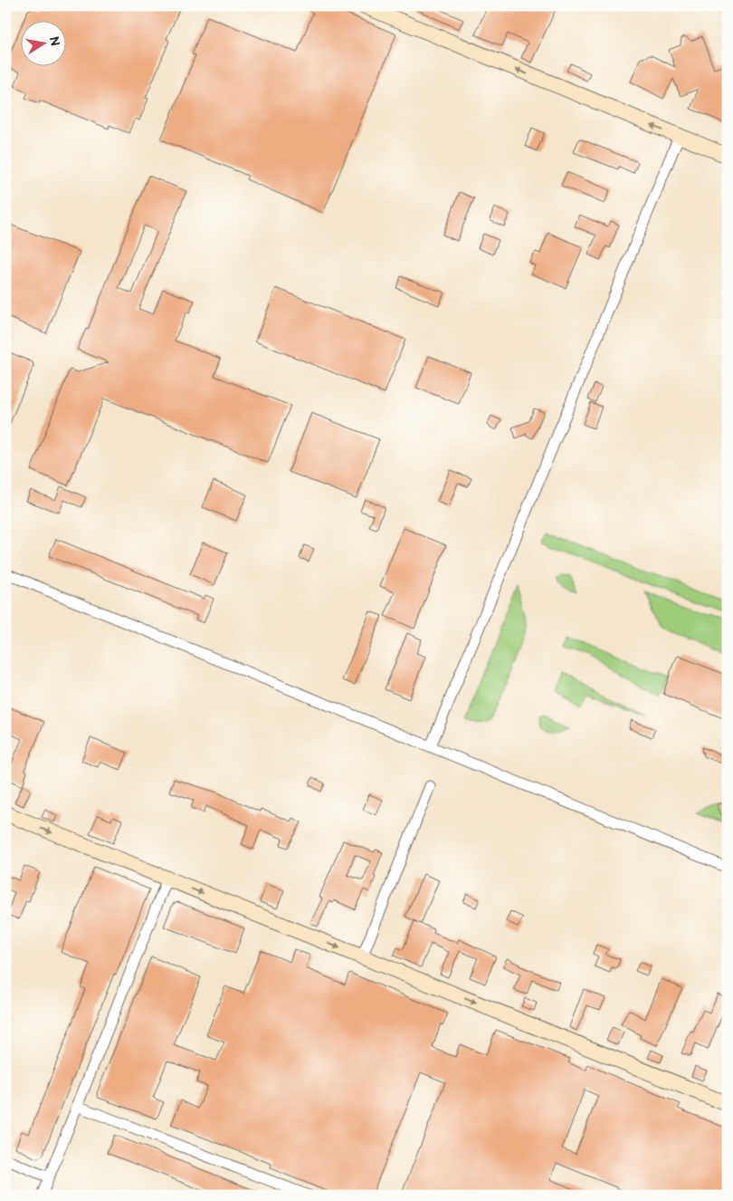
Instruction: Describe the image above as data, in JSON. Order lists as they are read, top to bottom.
{
  "north": "right"
}
